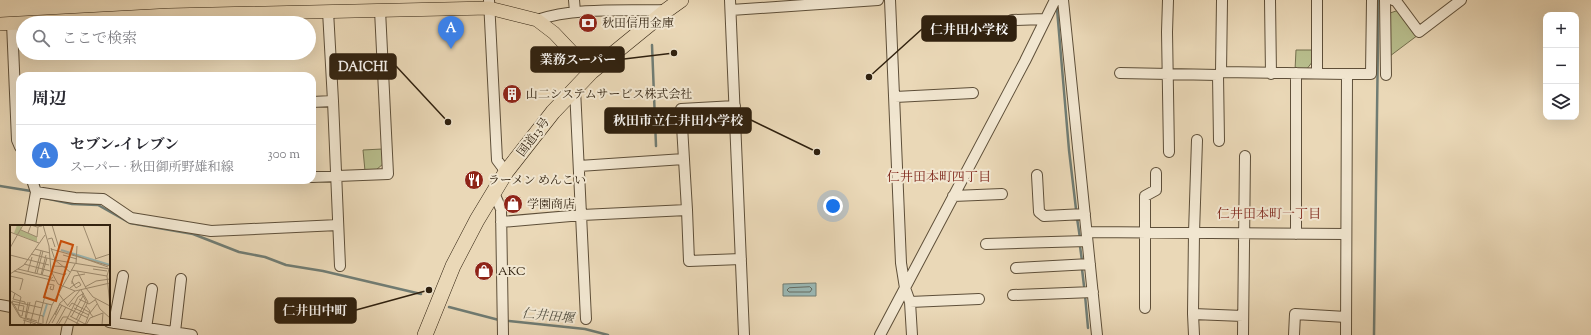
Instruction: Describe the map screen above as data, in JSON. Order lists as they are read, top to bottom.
{
  "streets": {
    "highway": ["国道13号"]
  },
  "districts": ["仁井田本町四丁目", "仁井田本町一丁目"],
  "water": ["仁井田堰"],
  "places": {
    "bank": ["秋田信用金庫"],
    "other": [
      "業務スーパー",
      "仁井田小学校",
      "DAICHI",
      "秋田市立仁井田小学校",
      "仁井田中町"
    ],
    "building": ["山二システムサービス株式会社"],
    "restaurant": ["ラーメン めんこい"],
    "shop": ["学園商店", "AKC"]
  },
  "page": {
    "map_buttons": ["+", "−"],
    "pins": "A",
    "search": "ここで検索",
    "heading": "周辺",
    "list": [
      {
        "mark": "A",
        "name": "セブン-イレブン",
        "note": "スーパー · 秋田御所野雄和線",
        "value": "300 m"
      }
    ]
  }
}
